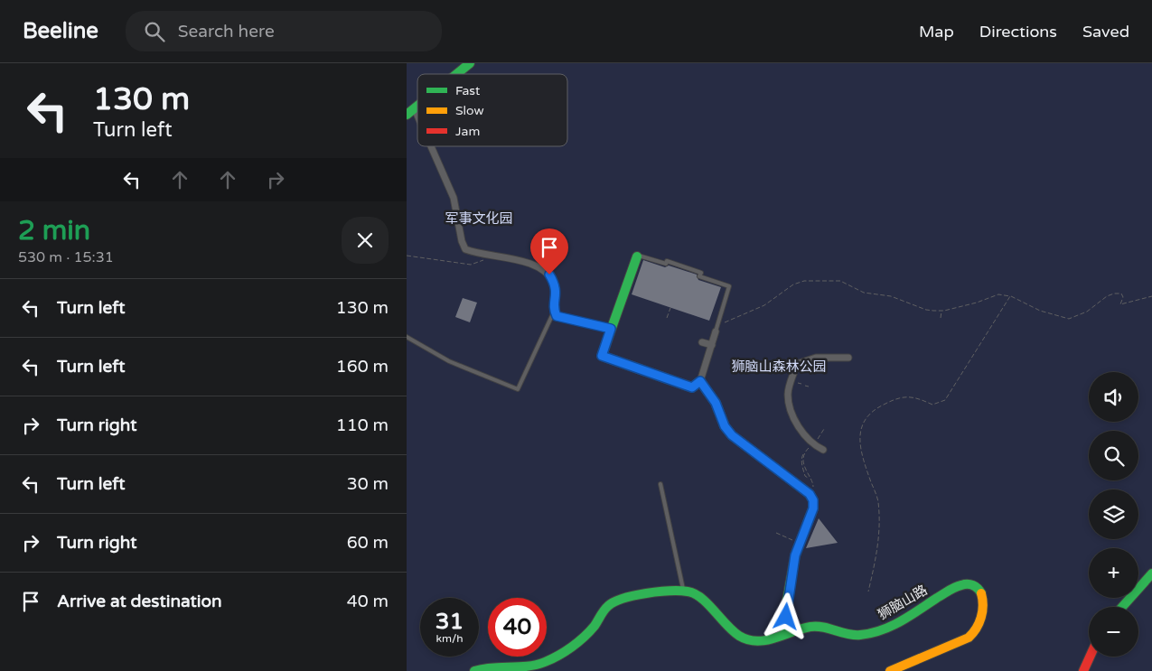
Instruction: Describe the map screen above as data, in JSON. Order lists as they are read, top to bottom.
{
  "streets": {
    "street": ["狮脑山路"]
  },
  "parks": ["军事文化园", "狮脑山森林公园"],
  "legend": ["Fast", "Slow", "Jam"],
  "page": {
    "header": "Beeline",
    "search": "Search here",
    "nav": ["Map", "Directions", "Saved"],
    "turn": ["130 m", "Turn left"],
    "heading": ["2 min", "530 m · 15:31"],
    "list": [
      {
        "name": "Turn left",
        "value": "130 m"
      },
      {
        "name": "Turn left",
        "value": "160 m"
      },
      {
        "name": "Turn right",
        "value": "110 m"
      },
      {
        "name": "Turn left",
        "value": "30 m"
      },
      {
        "name": "Turn right",
        "value": "60 m"
      },
      {
        "name": "Arrive at destination",
        "value": "40 m"
      }
    ],
    "map_buttons": ["+", "−"],
    "speed": "31 km/h",
    "limit": "40"
  }
}
